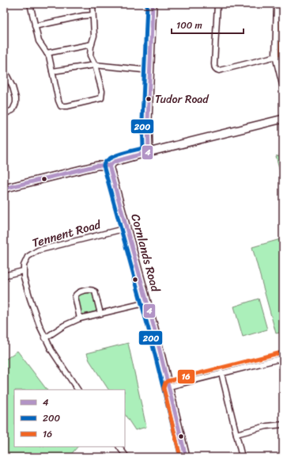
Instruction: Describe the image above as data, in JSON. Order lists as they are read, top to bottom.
{
  "streets": {
    "street": ["Tennent Road", "Cornlands Road"]
  },
  "crossings": [
    ["Tennent Road", "Cornlands Road"]
  ],
  "places": ["Tudor Road"],
  "lines": ["transit line 4", "transit line 200", "transit line 16"],
  "legend": ["4", "200", "16"],
  "scale_bar": "100 m"
}
